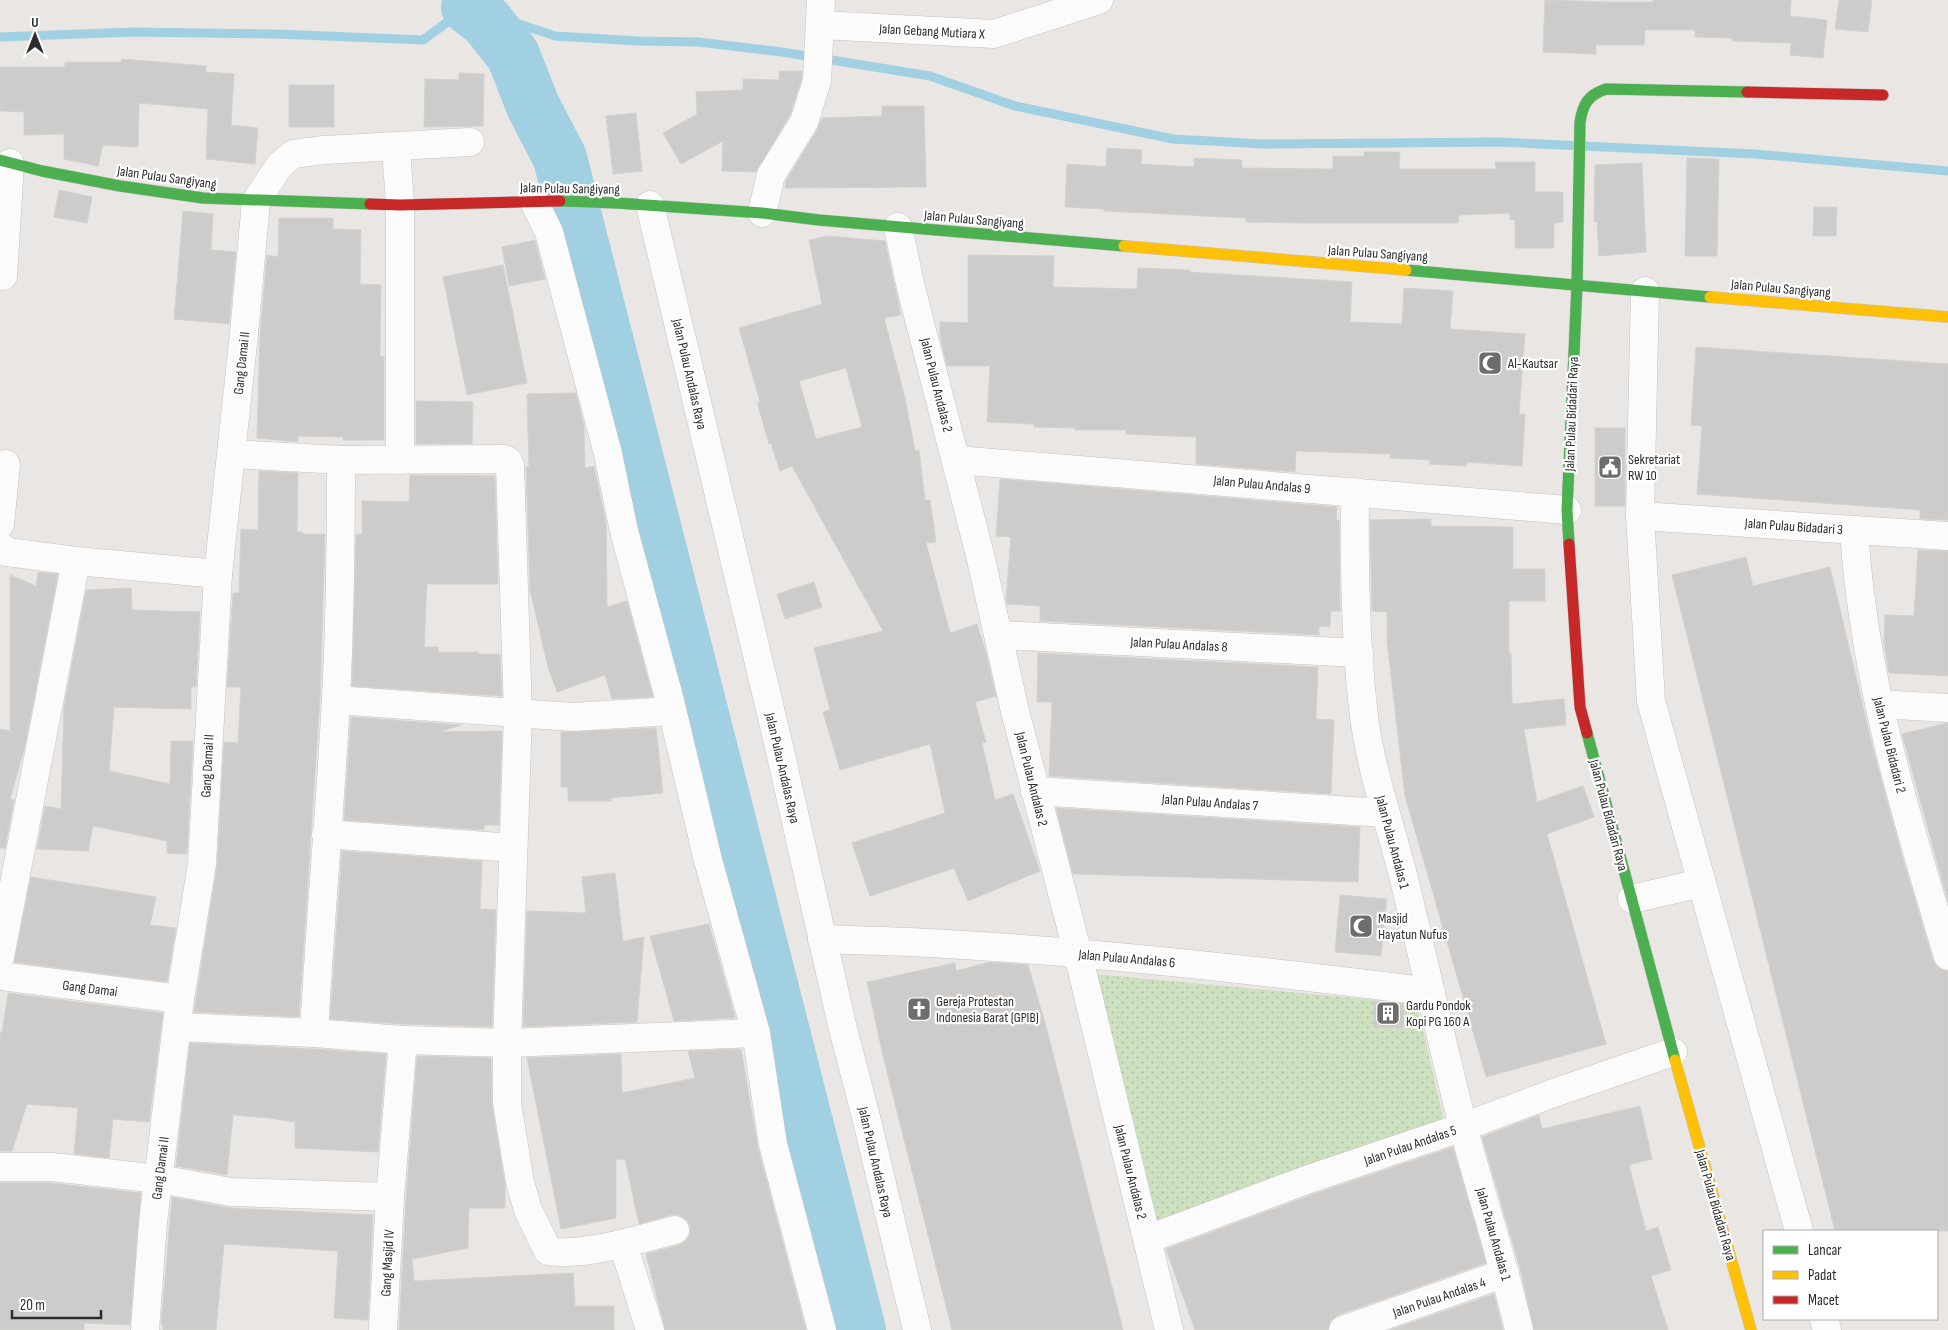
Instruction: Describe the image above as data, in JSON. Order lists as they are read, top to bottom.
{
  "streets": {
    "street": [
      "Jalan Gebang Mutiara X",
      "Jalan Pulau Sangiyang",
      "Gang Damai II",
      "Jalan Pulau Andalas Raya",
      "Jalan Pulau Andalas 2",
      "Jalan Pulau Bidadari Raya",
      "Jalan Pulau Andalas 9",
      "Jalan Pulau Bidadari 3",
      "Jalan Pulau Andalas 8",
      "Jalan Pulau Bidadari 2",
      "Jalan Pulau Andalas 7",
      "Jalan Pulau Andalas 1",
      "Jalan Pulau Andalas 6",
      "Gang Damai",
      "Jalan Pulau Andalas 5",
      "Gang Masjid IV",
      "Jalan Pulau Andalas 4"
    ]
  },
  "crossings": [
    ["Jalan Pulau Sangiyang", "Gang Damai II"],
    ["Jalan Pulau Sangiyang", "Jalan Pulau Andalas Raya"],
    ["Jalan Pulau Sangiyang", "Jalan Pulau Andalas 2"],
    ["Jalan Pulau Sangiyang", "Jalan Pulau Bidadari Raya"],
    ["Gang Damai II", "Gang Damai"],
    ["Jalan Pulau Andalas Raya", "Jalan Pulau Andalas 6"],
    ["Jalan Pulau Andalas 2", "Jalan Pulau Andalas 9"],
    ["Jalan Pulau Andalas 2", "Jalan Pulau Andalas 8"],
    ["Jalan Pulau Andalas 2", "Jalan Pulau Andalas 7"],
    ["Jalan Pulau Andalas 2", "Jalan Pulau Andalas 6"],
    ["Jalan Pulau Andalas 2", "Jalan Pulau Andalas 5"],
    ["Jalan Pulau Bidadari Raya", "Jalan Pulau Andalas 9"],
    ["Jalan Pulau Bidadari Raya", "Jalan Pulau Andalas 5"],
    ["Jalan Pulau Andalas 9", "Jalan Pulau Andalas 1"],
    ["Jalan Pulau Bidadari 3", "Jalan Pulau Bidadari 2"],
    ["Jalan Pulau Andalas 8", "Jalan Pulau Andalas 1"],
    ["Jalan Pulau Andalas 7", "Jalan Pulau Andalas 1"],
    ["Jalan Pulau Andalas 1", "Jalan Pulau Andalas 6"],
    ["Jalan Pulau Andalas 1", "Jalan Pulau Andalas 5"],
    ["Jalan Pulau Andalas 1", "Jalan Pulau Andalas 4"]
  ],
  "places": {
    "mosque": ["Al-Kautsar", "Masjid Hayatun Nufus"],
    "public building": ["Sekretariat RW 10"],
    "church": ["Gereja Protestan Indonesia Barat (GPIB)"],
    "building": ["Gardu Pondok Kopi PG 160 A"]
  },
  "legend": ["Lancar", "Padat", "Macet"],
  "scale_bar": "20 m",
  "north": "top"
}
